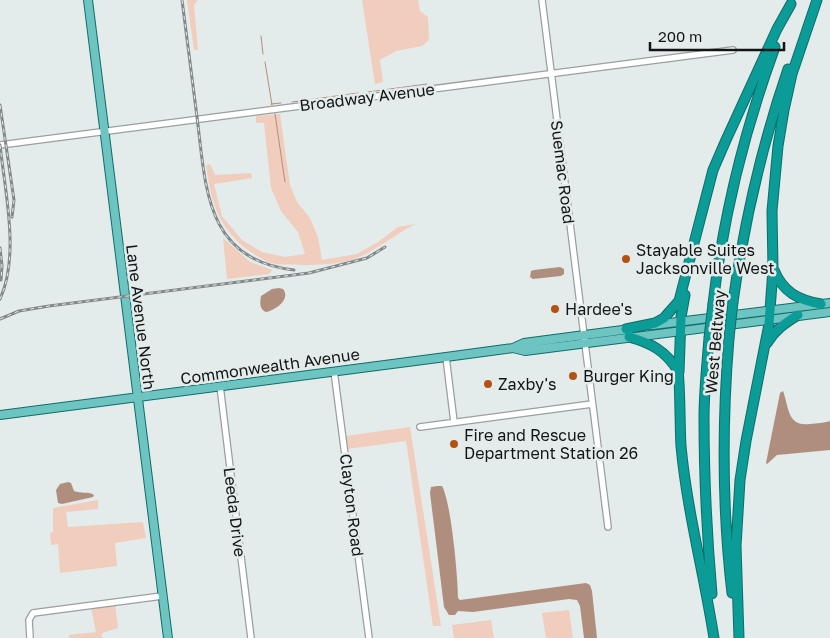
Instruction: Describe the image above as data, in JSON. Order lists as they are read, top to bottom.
{
  "streets": {
    "highway": ["West Beltway"],
    "main road": ["Lane Avenue North", "Commonwealth Avenue"],
    "street": [
      "Broadway Avenue",
      "Suemac Road",
      "Clayton Road",
      "Leeda Drive"
    ]
  },
  "crossings": [
    ["Broadway Avenue", "Suemac Road"],
    ["Broadway Avenue", "Lane Avenue North"],
    ["Suemac Road", "Commonwealth Avenue"],
    ["Lane Avenue North", "Commonwealth Avenue"],
    ["Commonwealth Avenue", "Clayton Road"],
    ["Commonwealth Avenue", "Leeda Drive"]
  ],
  "places": [
    "Stayable Suites Jacksonville West",
    "Hardee's",
    "Burger King",
    "Zaxby's",
    "Fire and Rescue Department Station 26"
  ],
  "scale_bar": "200 m"
}
